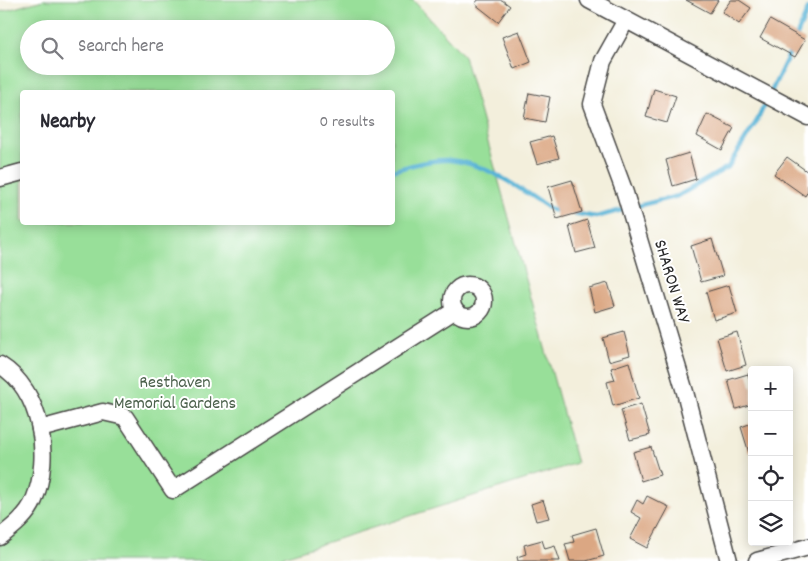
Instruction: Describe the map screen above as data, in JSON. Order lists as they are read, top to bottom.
{
  "streets": {
    "street": ["SHARON WAY"]
  },
  "parks": ["Resthaven Memorial Gardens"],
  "page": {
    "search": "Search here",
    "heading": ["Nearby", "0 results"],
    "map_buttons": ["+", "−"]
  }
}
